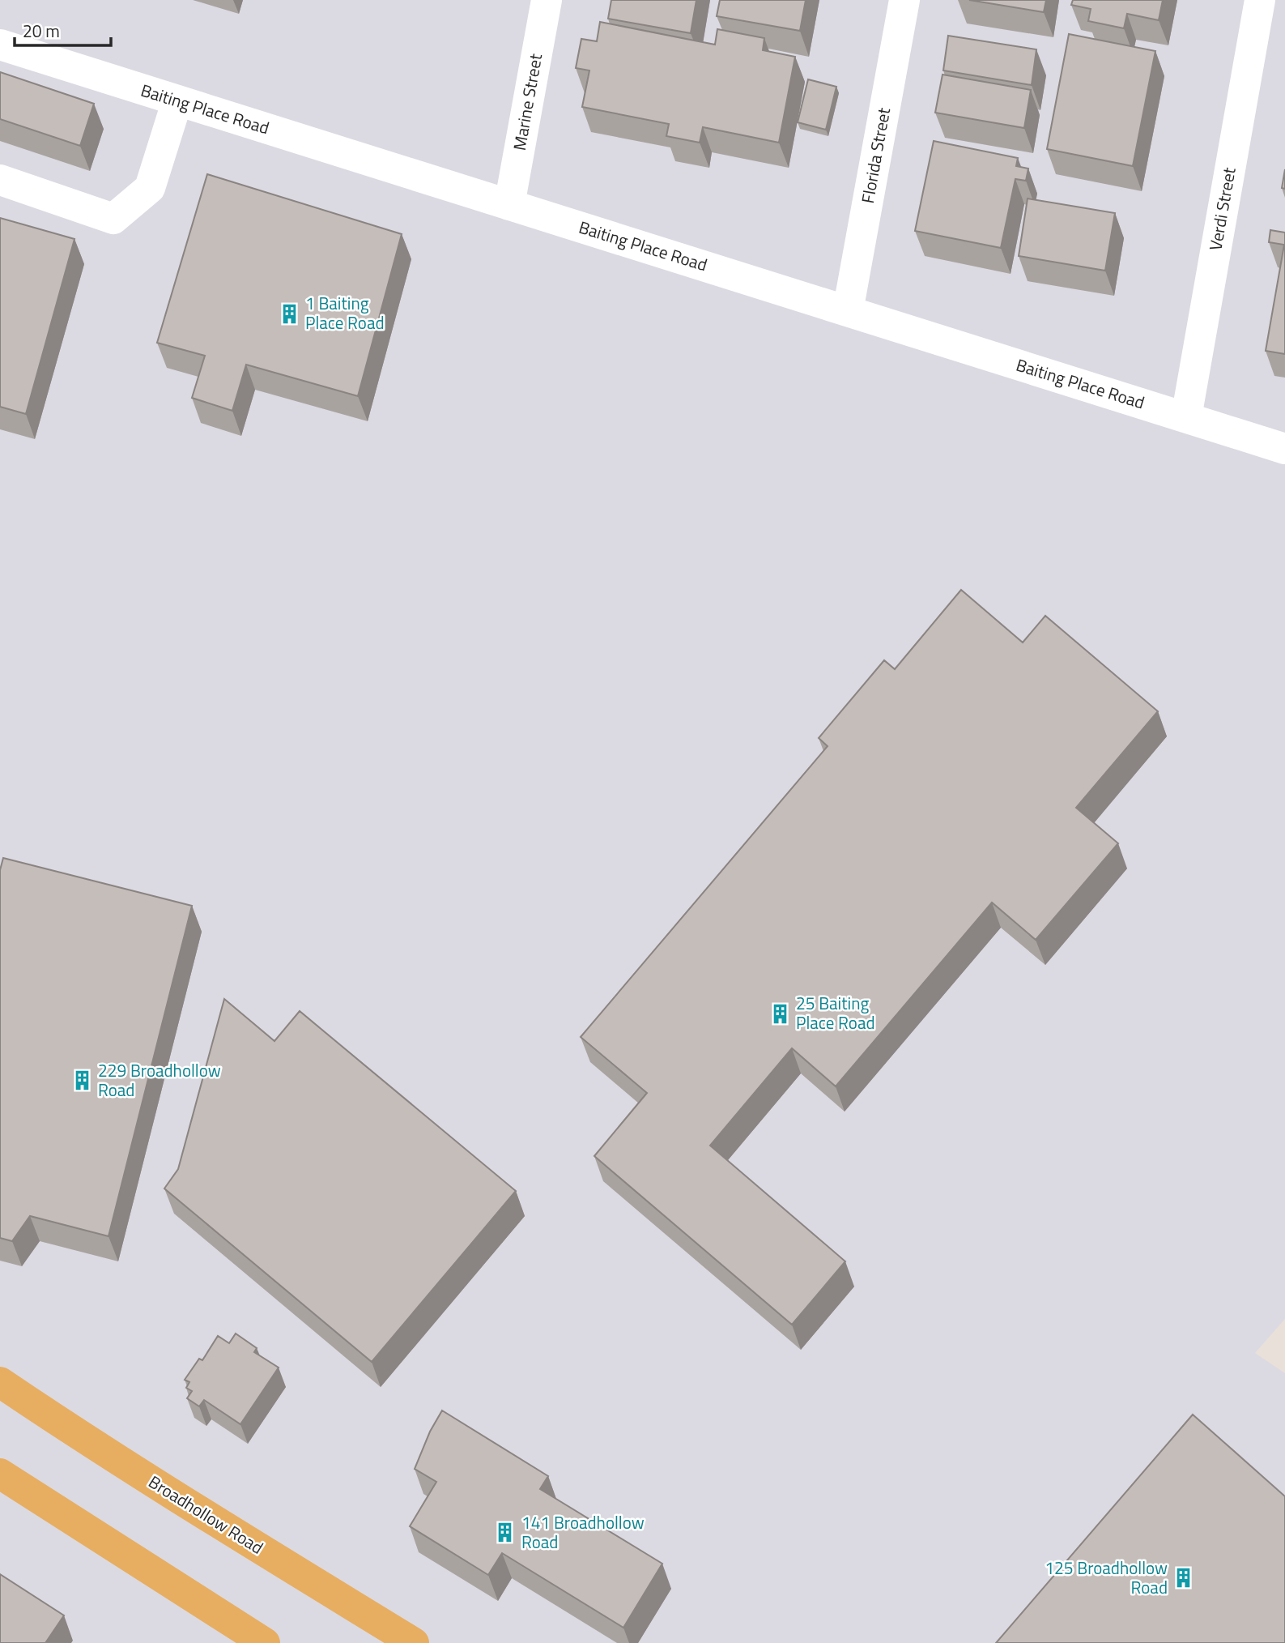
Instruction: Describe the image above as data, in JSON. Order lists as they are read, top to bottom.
{
  "streets": {
    "main road": ["Broadhollow Road"],
    "street": [
      "Marine Street",
      "Baiting Place Road",
      "Florida Street",
      "Verdi Street"
    ]
  },
  "crossings": [
    ["Marine Street", "Baiting Place Road"],
    ["Baiting Place Road", "Florida Street"],
    ["Baiting Place Road", "Verdi Street"]
  ],
  "places": {
    "building": [
      "1 Baiting Place Road",
      "25 Baiting Place Road",
      "229 Broadhollow Road",
      "141 Broadhollow Road",
      "125 Broadhollow Road"
    ]
  },
  "scale_bar": "20 m"
}
